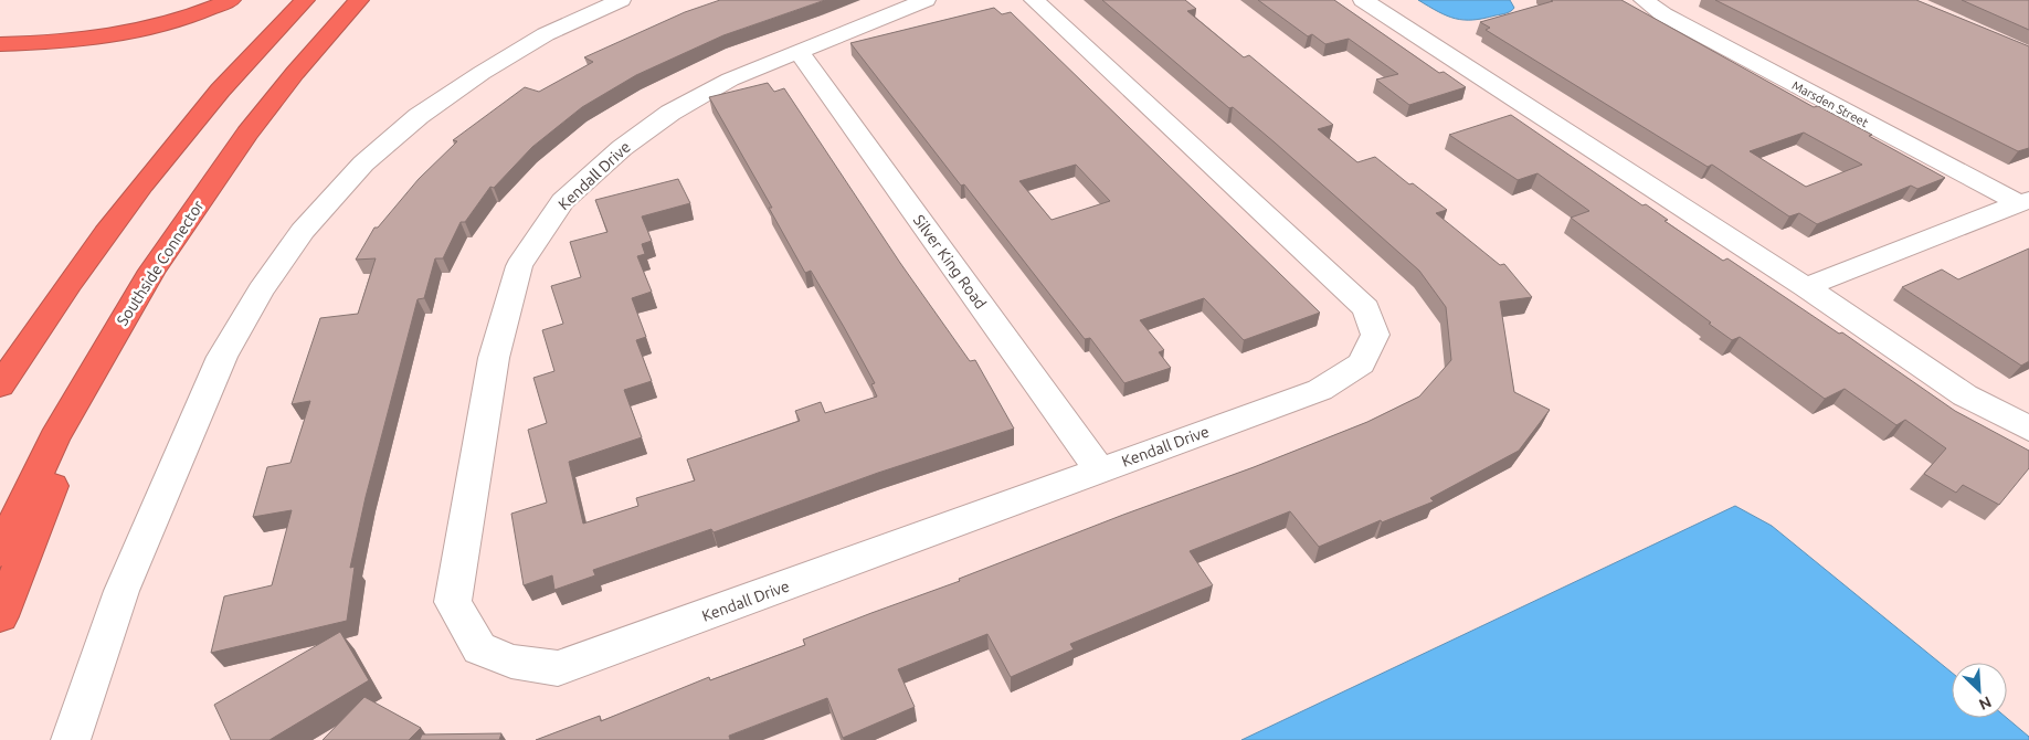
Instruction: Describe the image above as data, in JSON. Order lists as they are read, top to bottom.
{
  "streets": {
    "highway": ["Southside Connector"],
    "street": ["Marsden Street", "Kendall Drive", "Silver King Road"]
  },
  "crossings": [
    ["Kendall Drive", "Silver King Road"]
  ],
  "north": "bottom right"
}
